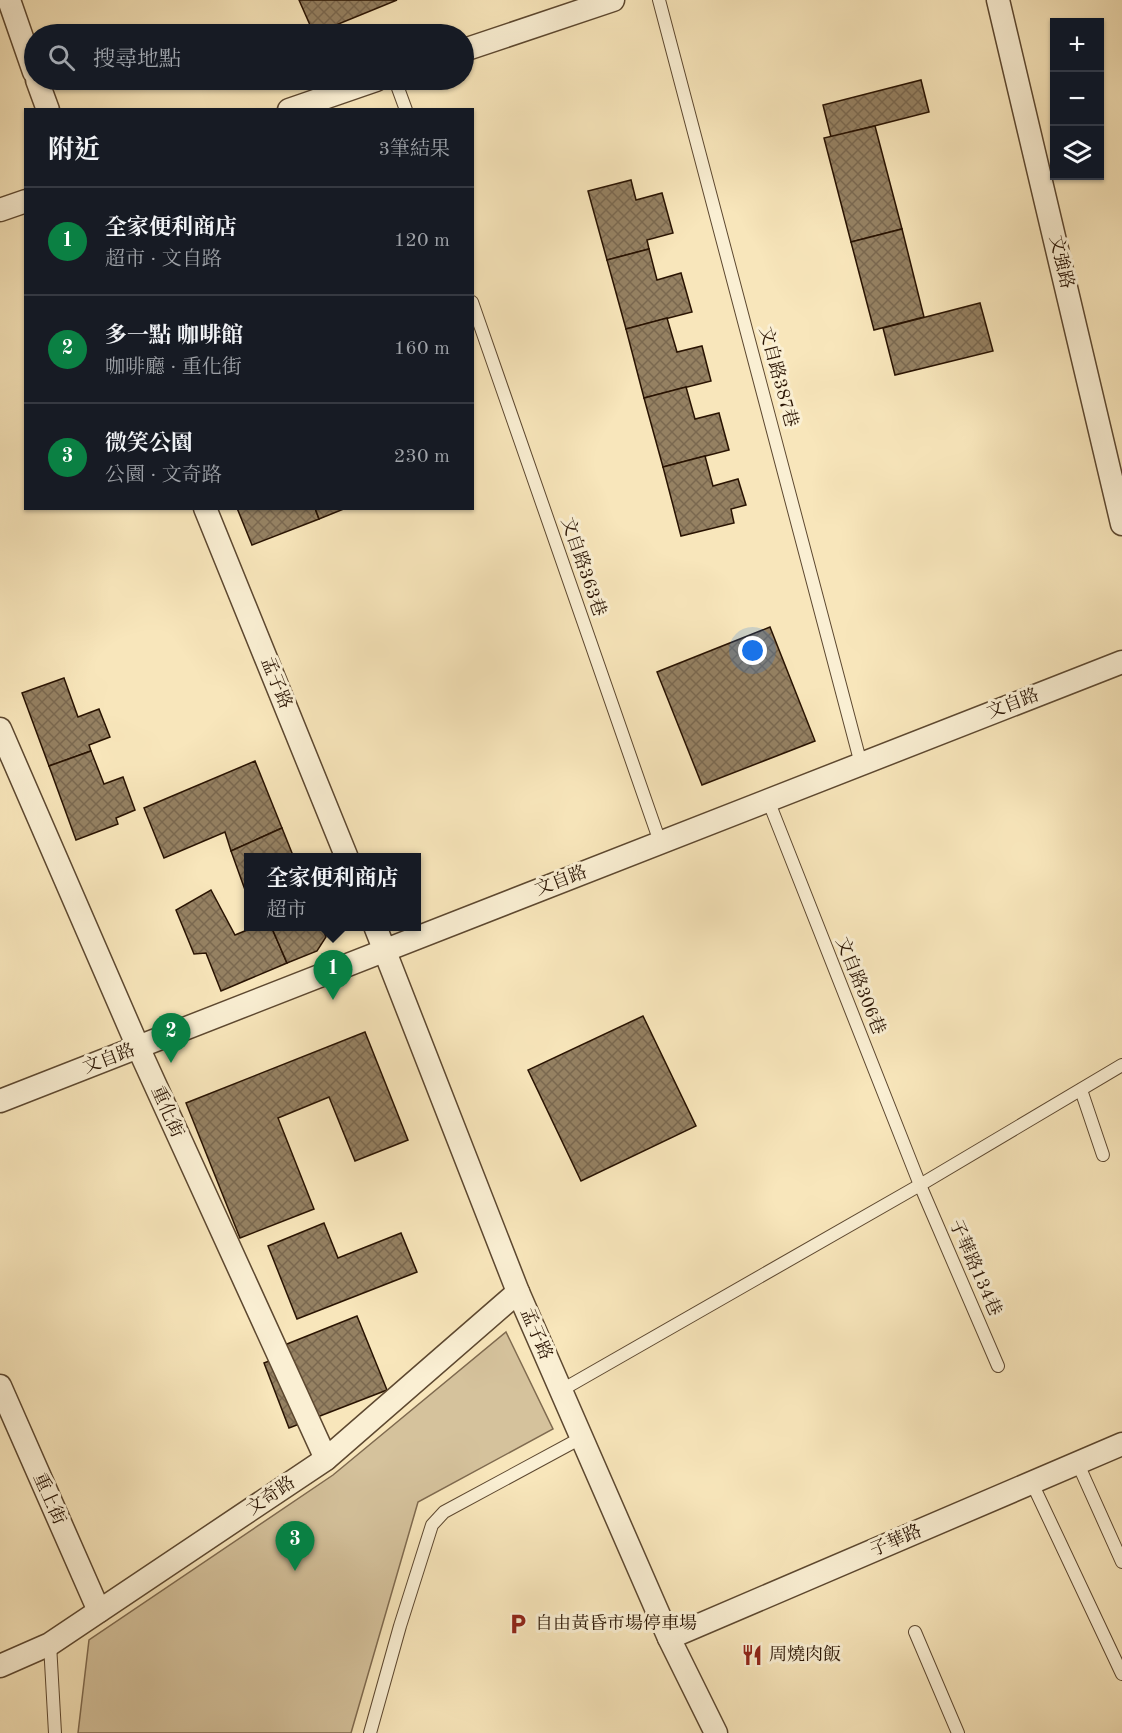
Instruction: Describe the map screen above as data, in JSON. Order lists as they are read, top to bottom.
{
  "streets": {
    "street": [
      "文強路",
      "孟子路",
      "文自路",
      "重化街",
      "文奇路",
      "重上街",
      "子華路"
    ],
    "lane": [
      "文自路387巷",
      "文自路363巷",
      "文自路306巷",
      "子華路134巷"
    ]
  },
  "crossings": [
    ["文自路387巷", "文自路"],
    ["文自路363巷", "文自路"],
    ["孟子路", "文自路"],
    ["孟子路", "文奇路"],
    ["孟子路", "子華路"],
    ["文自路", "文自路306巷"],
    ["文自路", "重化街"],
    ["文自路306巷", "子華路134巷"],
    ["重化街", "文奇路"],
    ["文奇路", "重上街"]
  ],
  "places": {
    "parking": ["自由黃昏市場停車場"],
    "restaurant": ["周燒肉飯"]
  },
  "page": {
    "map_buttons": ["+", "−"],
    "search": "搜尋地點",
    "heading": ["附近", "3筆結果"],
    "list": [
      {
        "mark": "1",
        "name": "全家便利商店",
        "note": "超市 · 文自路",
        "value": "120 m"
      },
      {
        "mark": "2",
        "name": "多一點 咖啡館",
        "note": "咖啡廳 · 重化街",
        "value": "160 m"
      },
      {
        "mark": "3",
        "name": "微笑公園",
        "note": "公園 · 文奇路",
        "value": "230 m"
      }
    ],
    "popup": ["全家便利商店", "超市"],
    "pins": ["1", "2", "3"]
  }
}
